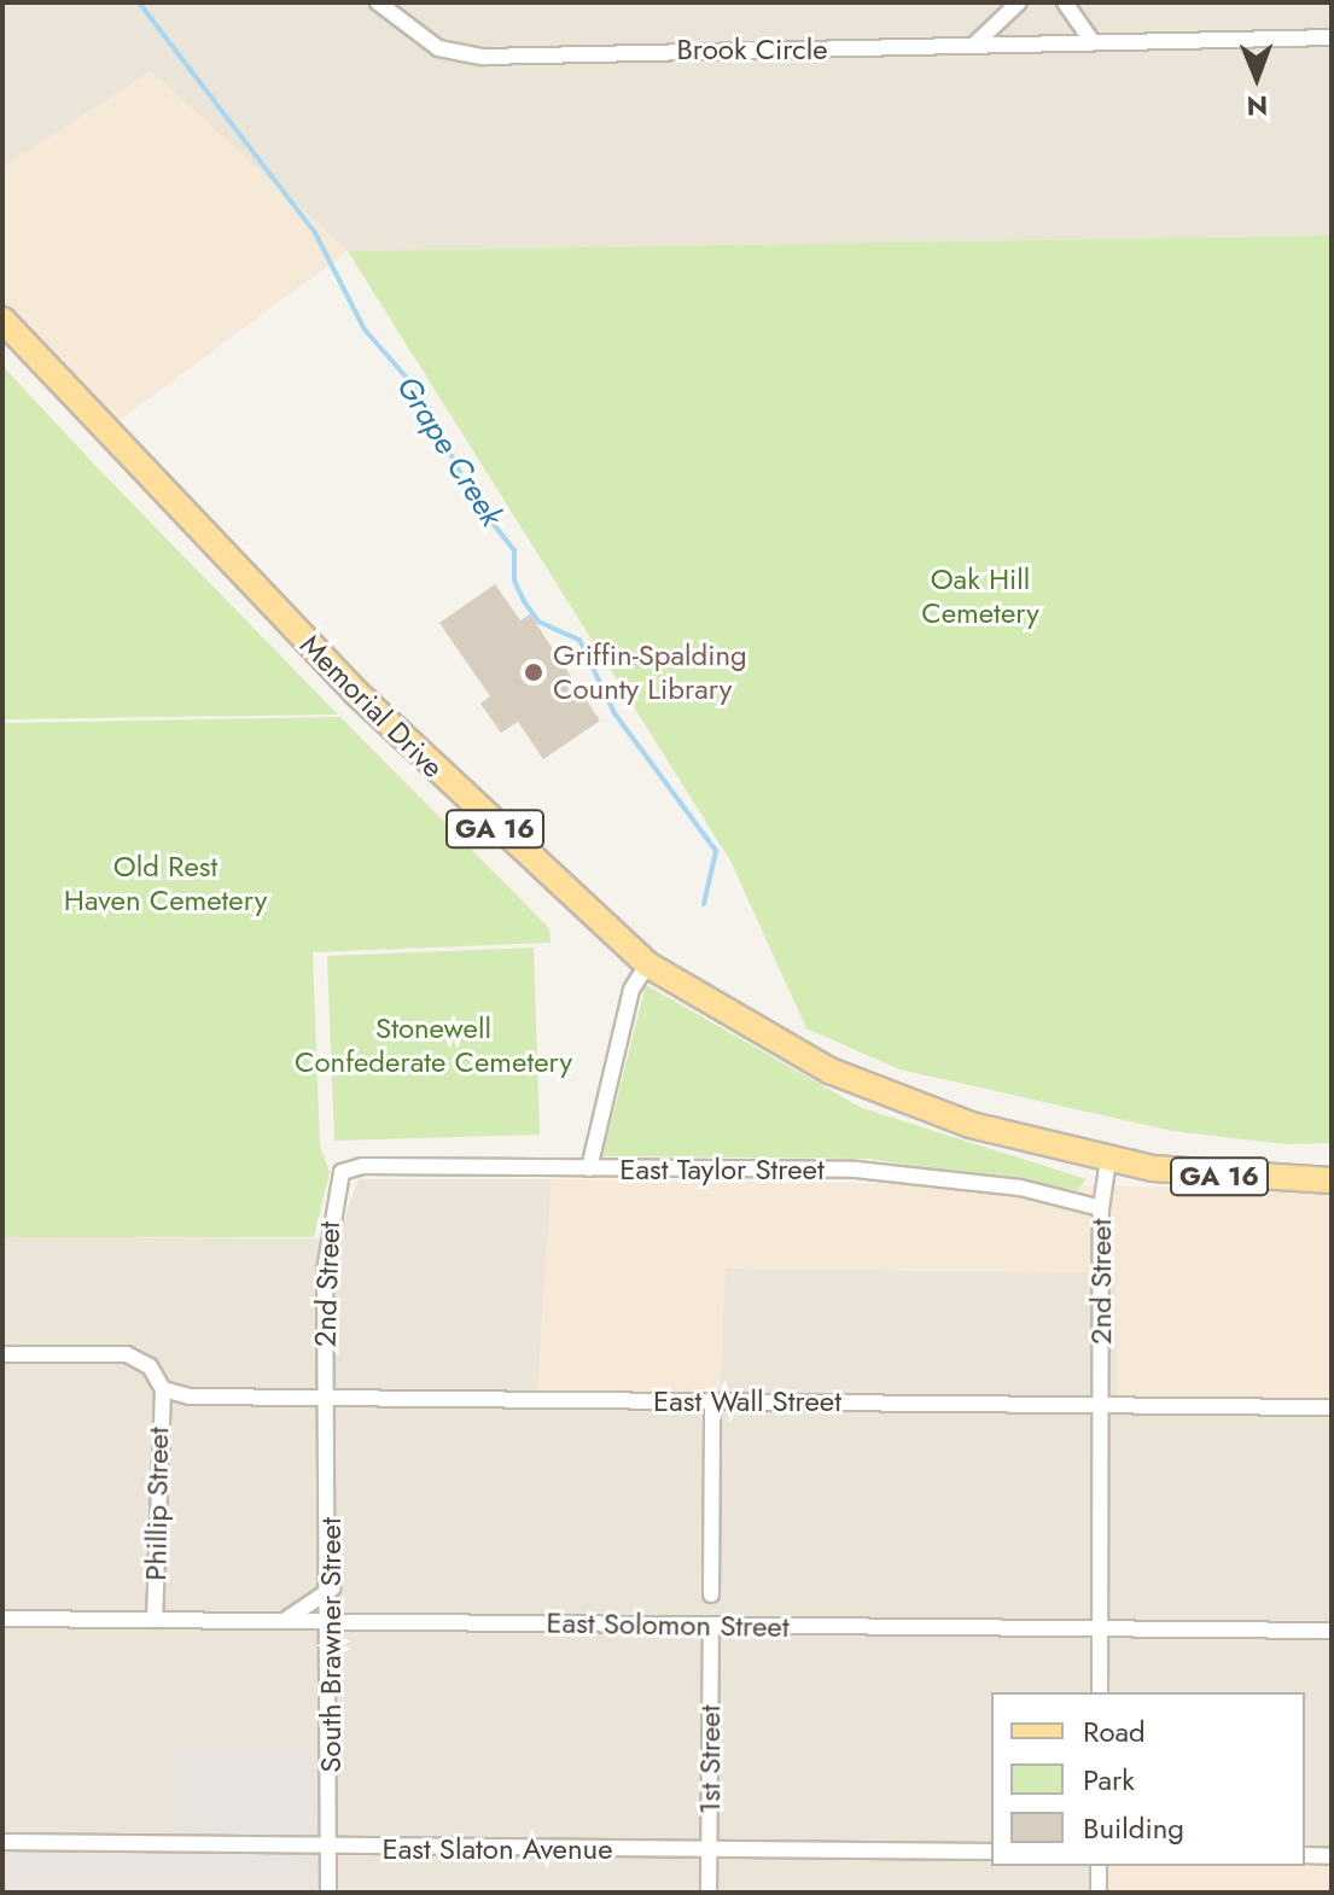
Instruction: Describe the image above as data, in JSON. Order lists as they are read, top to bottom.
{
  "streets": {
    "main road": ["Memorial Drive", "GA 16"],
    "street": [
      "Brook Circle",
      "East Taylor Street",
      "2nd Street",
      "East Wall Street",
      "Phillip Street",
      "East Solomon Street",
      "South Brawner Street",
      "1st Street",
      "East Slaton Avenue"
    ]
  },
  "crossings": [
    ["Memorial Drive", "GA 16"],
    ["Memorial Drive", "2nd Street"],
    ["GA 16", "2nd Street"],
    ["East Taylor Street", "2nd Street"],
    ["2nd Street", "East Wall Street"],
    ["2nd Street", "East Solomon Street"],
    ["2nd Street", "South Brawner Street"],
    ["East Wall Street", "Phillip Street"],
    ["East Wall Street", "South Brawner Street"],
    ["Phillip Street", "East Solomon Street"],
    ["East Solomon Street", "South Brawner Street"],
    ["East Solomon Street", "1st Street"],
    ["South Brawner Street", "East Slaton Avenue"],
    ["1st Street", "East Slaton Avenue"]
  ],
  "water": ["Grape Creek"],
  "parks": ["Oak Hill Cemetery", "Old Rest Haven Cemetery", "Stonewell Confederate Cemetery"],
  "places": ["Griffin-Spalding County Library"],
  "legend": ["Road", "Park", "Building"],
  "north": "bottom"
}
